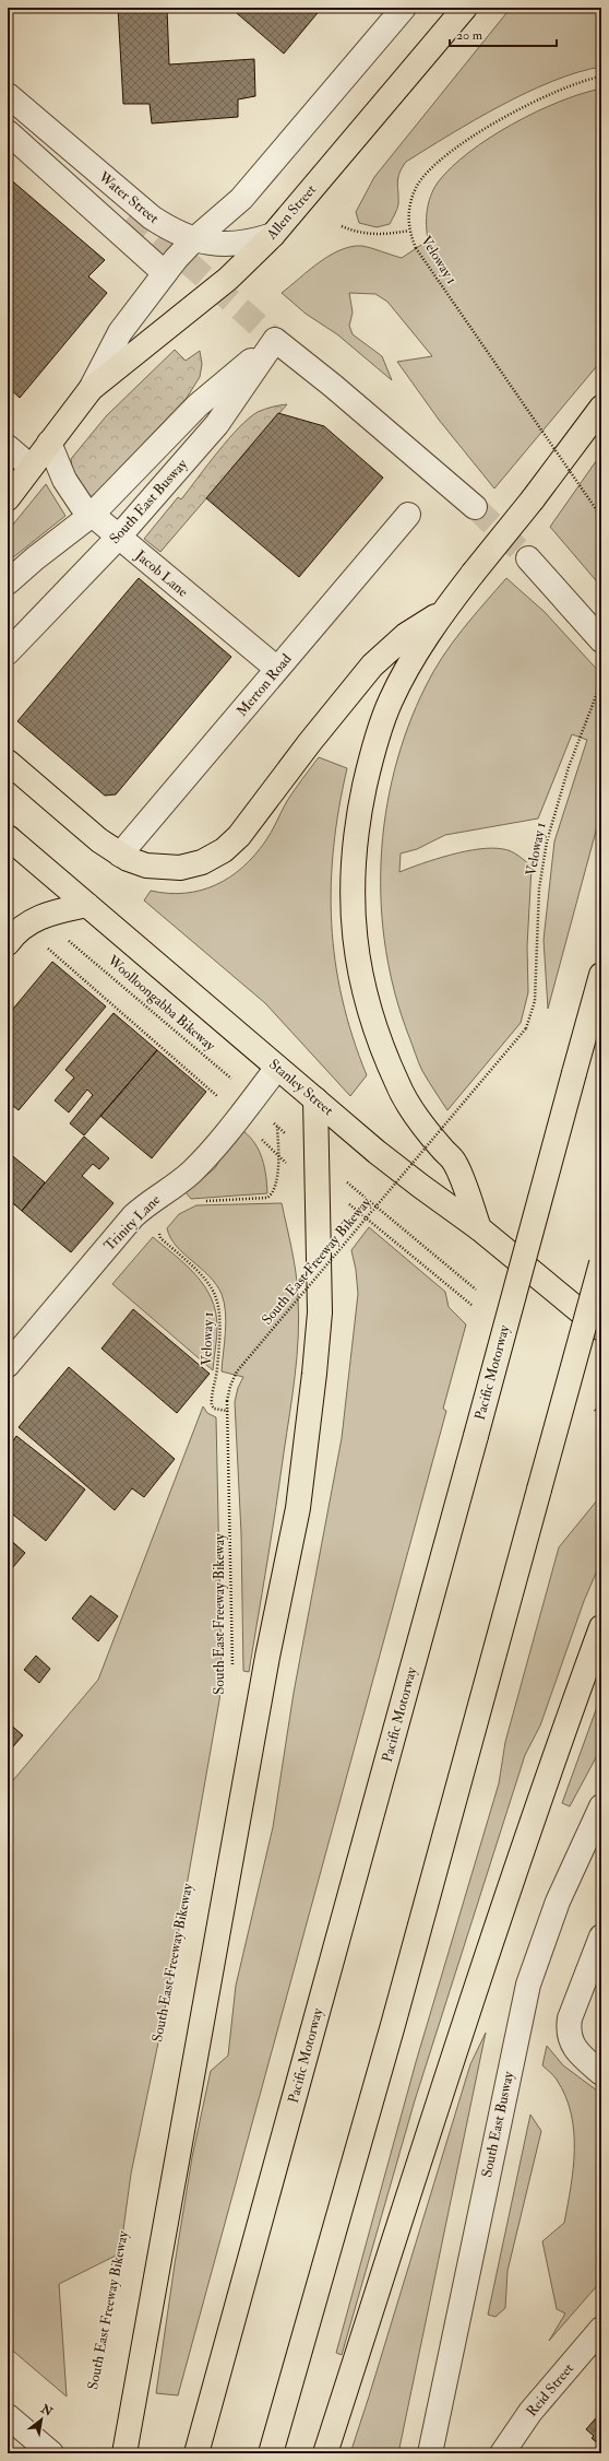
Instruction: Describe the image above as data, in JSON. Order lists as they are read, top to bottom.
{
  "streets": {
    "main road": ["Allen Street", "Stanley Street", "Pacific Motorway"],
    "street": [
      "Water Street",
      "South East Busway",
      "Jacob Lane",
      "Merton Road",
      "Trinity Lane",
      "Reid Street"
    ],
    "path": ["Veloway 1", "Woolloongabba Bikeway", "South East Freeway Bikeway"]
  },
  "crossings": [
    ["Water Street", "Allen Street"],
    ["Allen Street", "Jacob Lane"],
    ["Veloway 1", "South East Freeway Bikeway"],
    ["South East Busway", "Jacob Lane"],
    ["Jacob Lane", "Merton Road"],
    ["Woolloongabba Bikeway", "Trinity Lane"],
    ["Stanley Street", "Trinity Lane"]
  ],
  "scale_bar": "20 m",
  "north": "top right"
}
